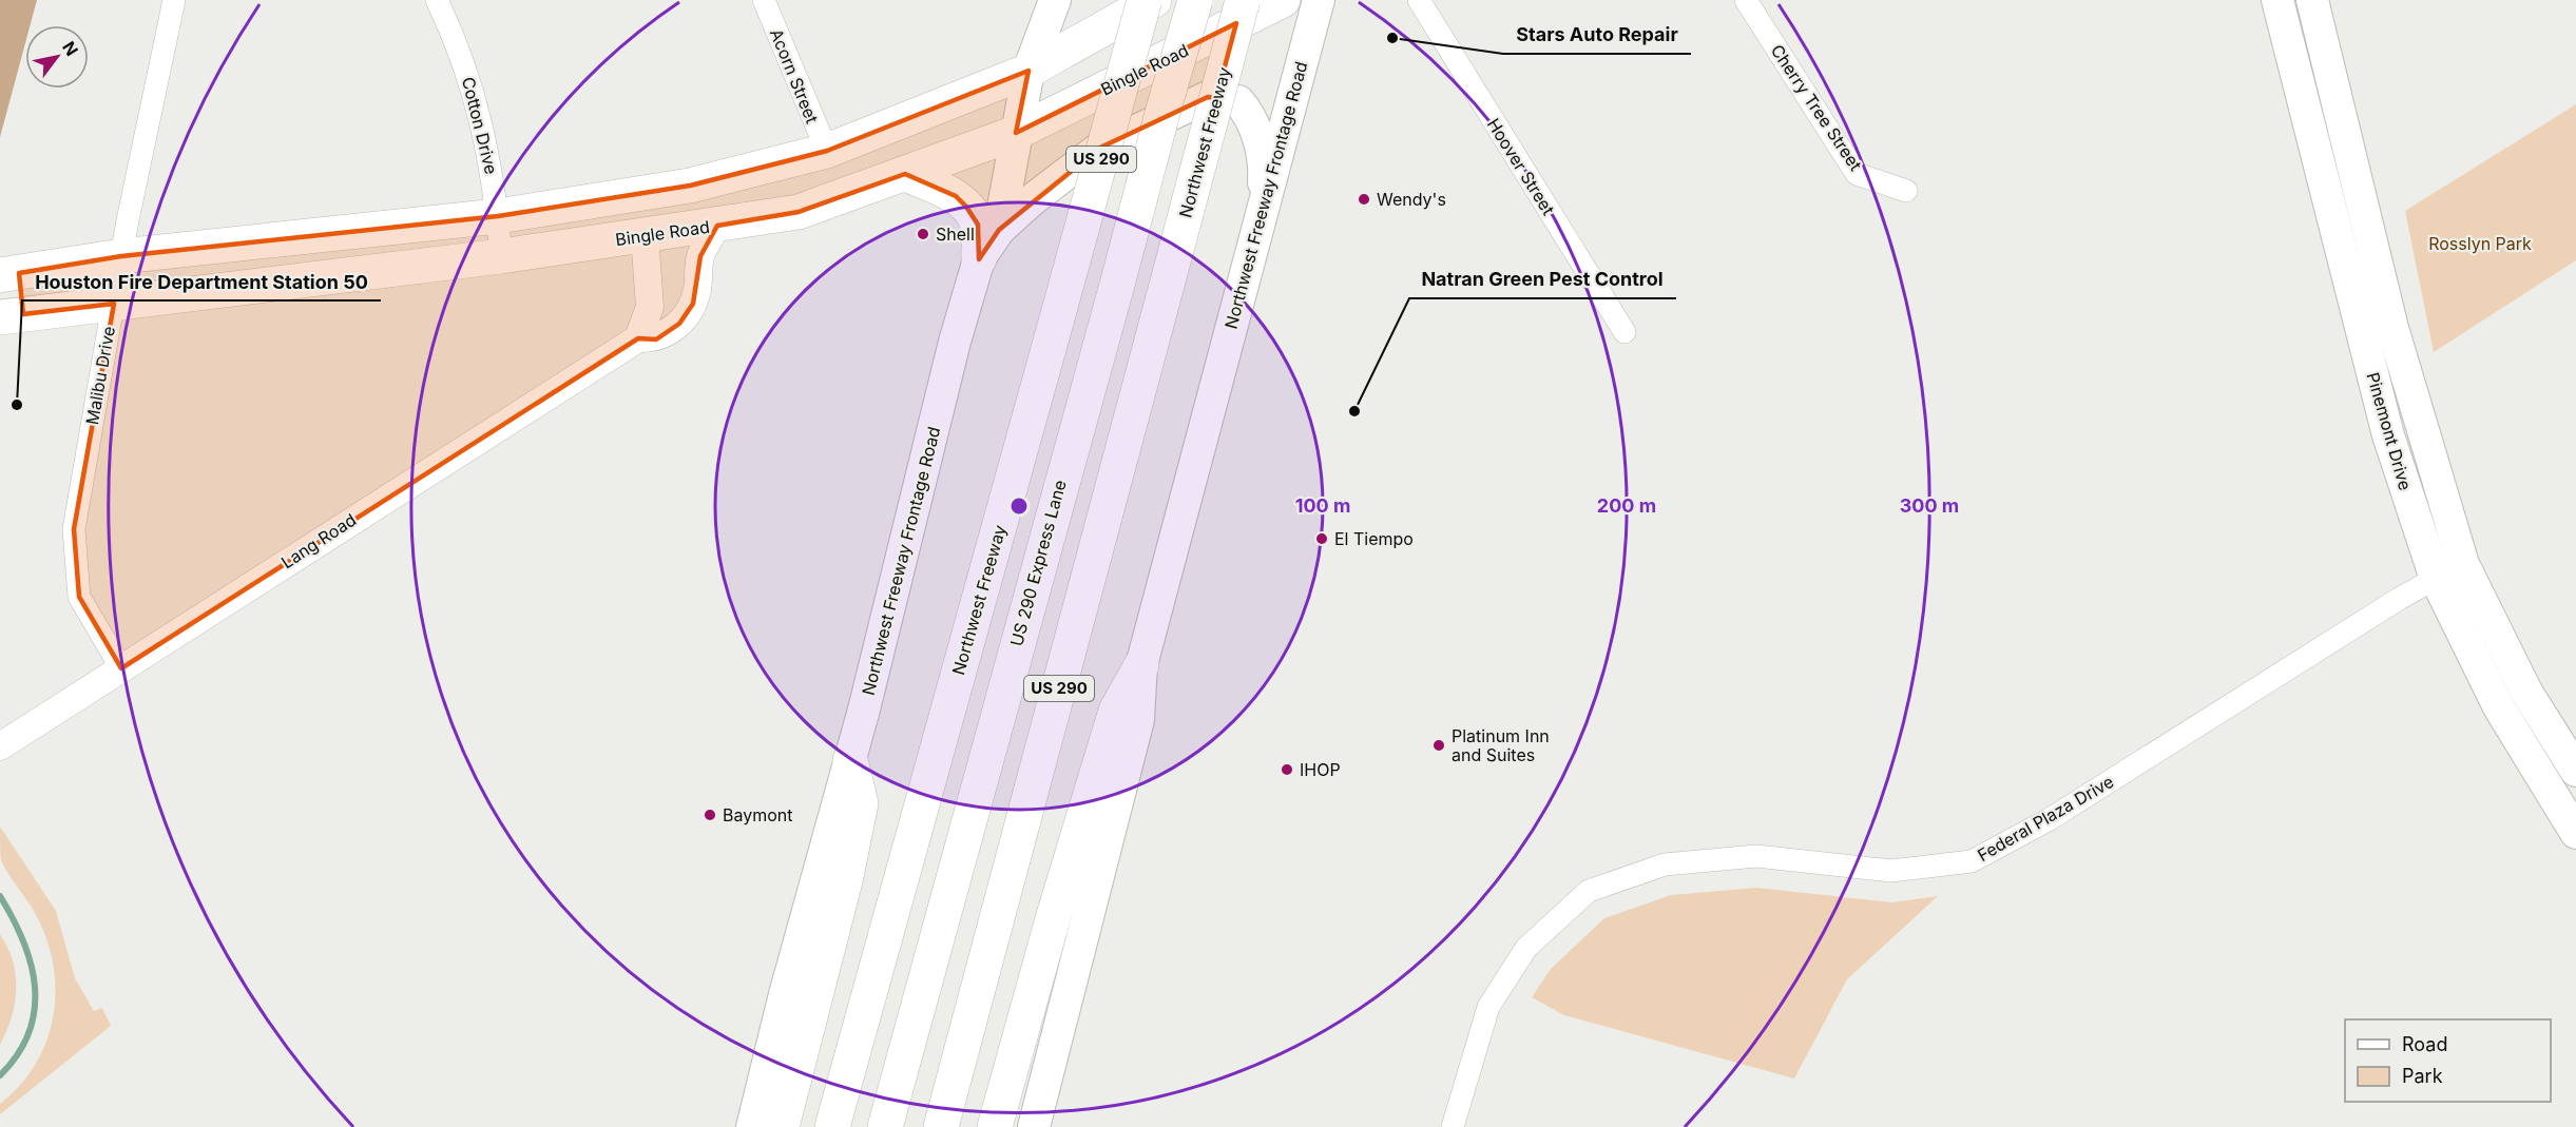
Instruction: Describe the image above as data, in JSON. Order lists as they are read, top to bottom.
{
  "streets": {
    "main road": [
      "Bingle Road",
      "Northwest Freeway",
      "US 290",
      "Northwest Freeway Frontage Road",
      "Pinemont Drive",
      "US 290 Express Lane"
    ],
    "street": [
      "Acorn Street",
      "Cherry Tree Street",
      "Cotton Drive",
      "Hoover Street",
      "Malibu Drive",
      "Lang Road",
      "Federal Plaza Drive"
    ]
  },
  "crossings": [
    ["Bingle Road", "Cotton Drive"],
    ["Bingle Road", "Northwest Freeway Frontage Road"],
    ["Bingle Road", "Malibu Drive"],
    ["Bingle Road", "Lang Road"],
    ["Malibu Drive", "Lang Road"],
    ["Pinemont Drive", "Federal Plaza Drive"]
  ],
  "parks": ["Rosslyn Park"],
  "places": [
    "Stars Auto Repair",
    "Wendy's",
    "Shell",
    "Houston Fire Department Station 50",
    "Natran Green Pest Control",
    "El Tiempo",
    "Platinum Inn and Suites",
    "IHOP",
    "Baymont"
  ],
  "legend": ["Road", "Park"],
  "north": "top right",
  "rings": ["100 m", "200 m", "300 m"]
}
